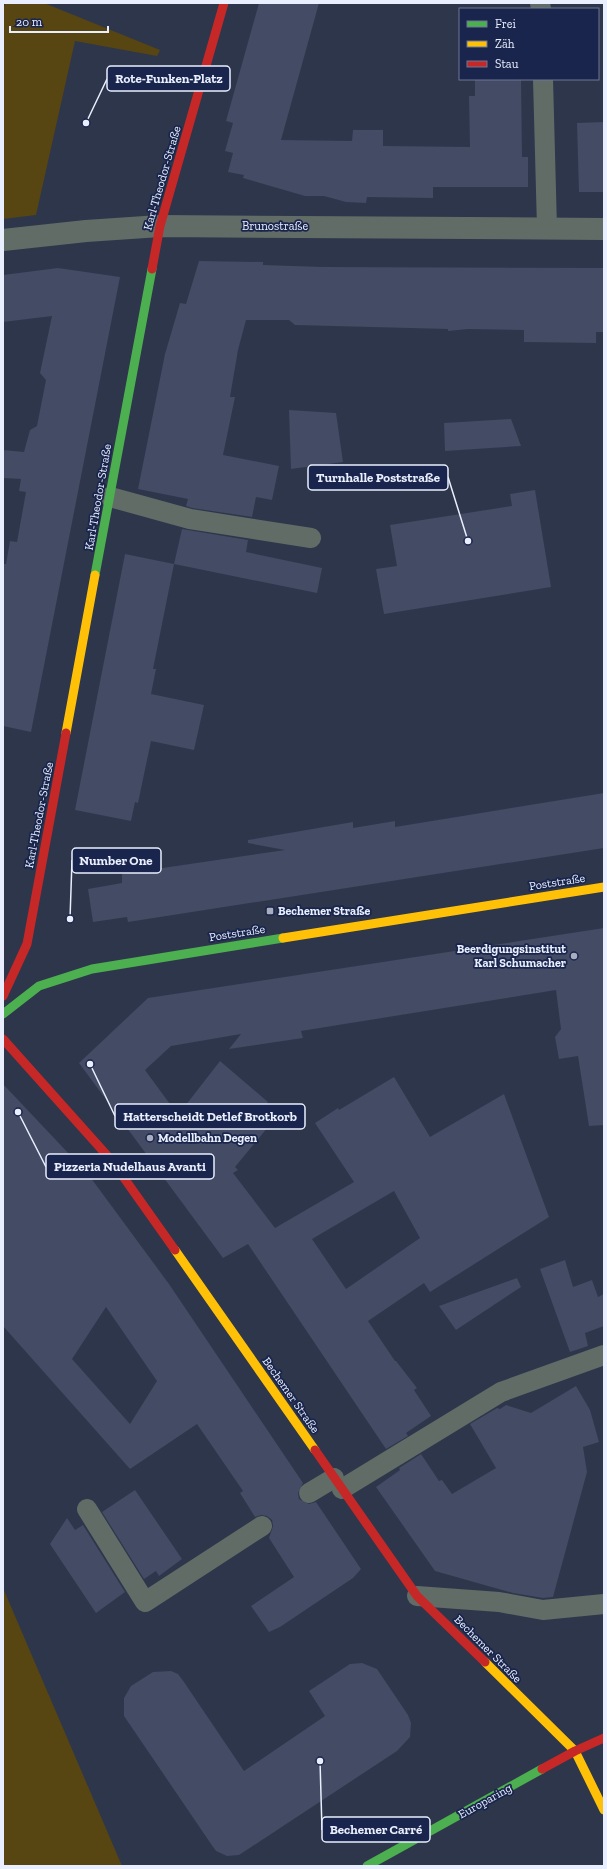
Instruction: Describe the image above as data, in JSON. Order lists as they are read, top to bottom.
{
  "streets": {
    "street": [
      "Karl-Theodor-Straße",
      "Brunostraße",
      "Poststraße",
      "Bechemer Straße",
      "Europaring"
    ]
  },
  "crossings": [
    ["Karl-Theodor-Straße", "Brunostraße"],
    ["Bechemer Straße", "Europaring"]
  ],
  "places": {
    "other": [
      "Rote-Funken-Platz",
      "Turnhalle Poststraße",
      "Number One",
      "Beerdigungsinstitut Karl Schumacher",
      "Hatterscheidt Detlef Brotkorb",
      "Pizzeria Nudelhaus Avanti",
      "Modellbahn Degen",
      "Bechemer Carré"
    ],
    "transit": ["Bechemer Straße"]
  },
  "legend": ["Frei", "Zäh", "Stau"],
  "scale_bar": "20 m"
}
